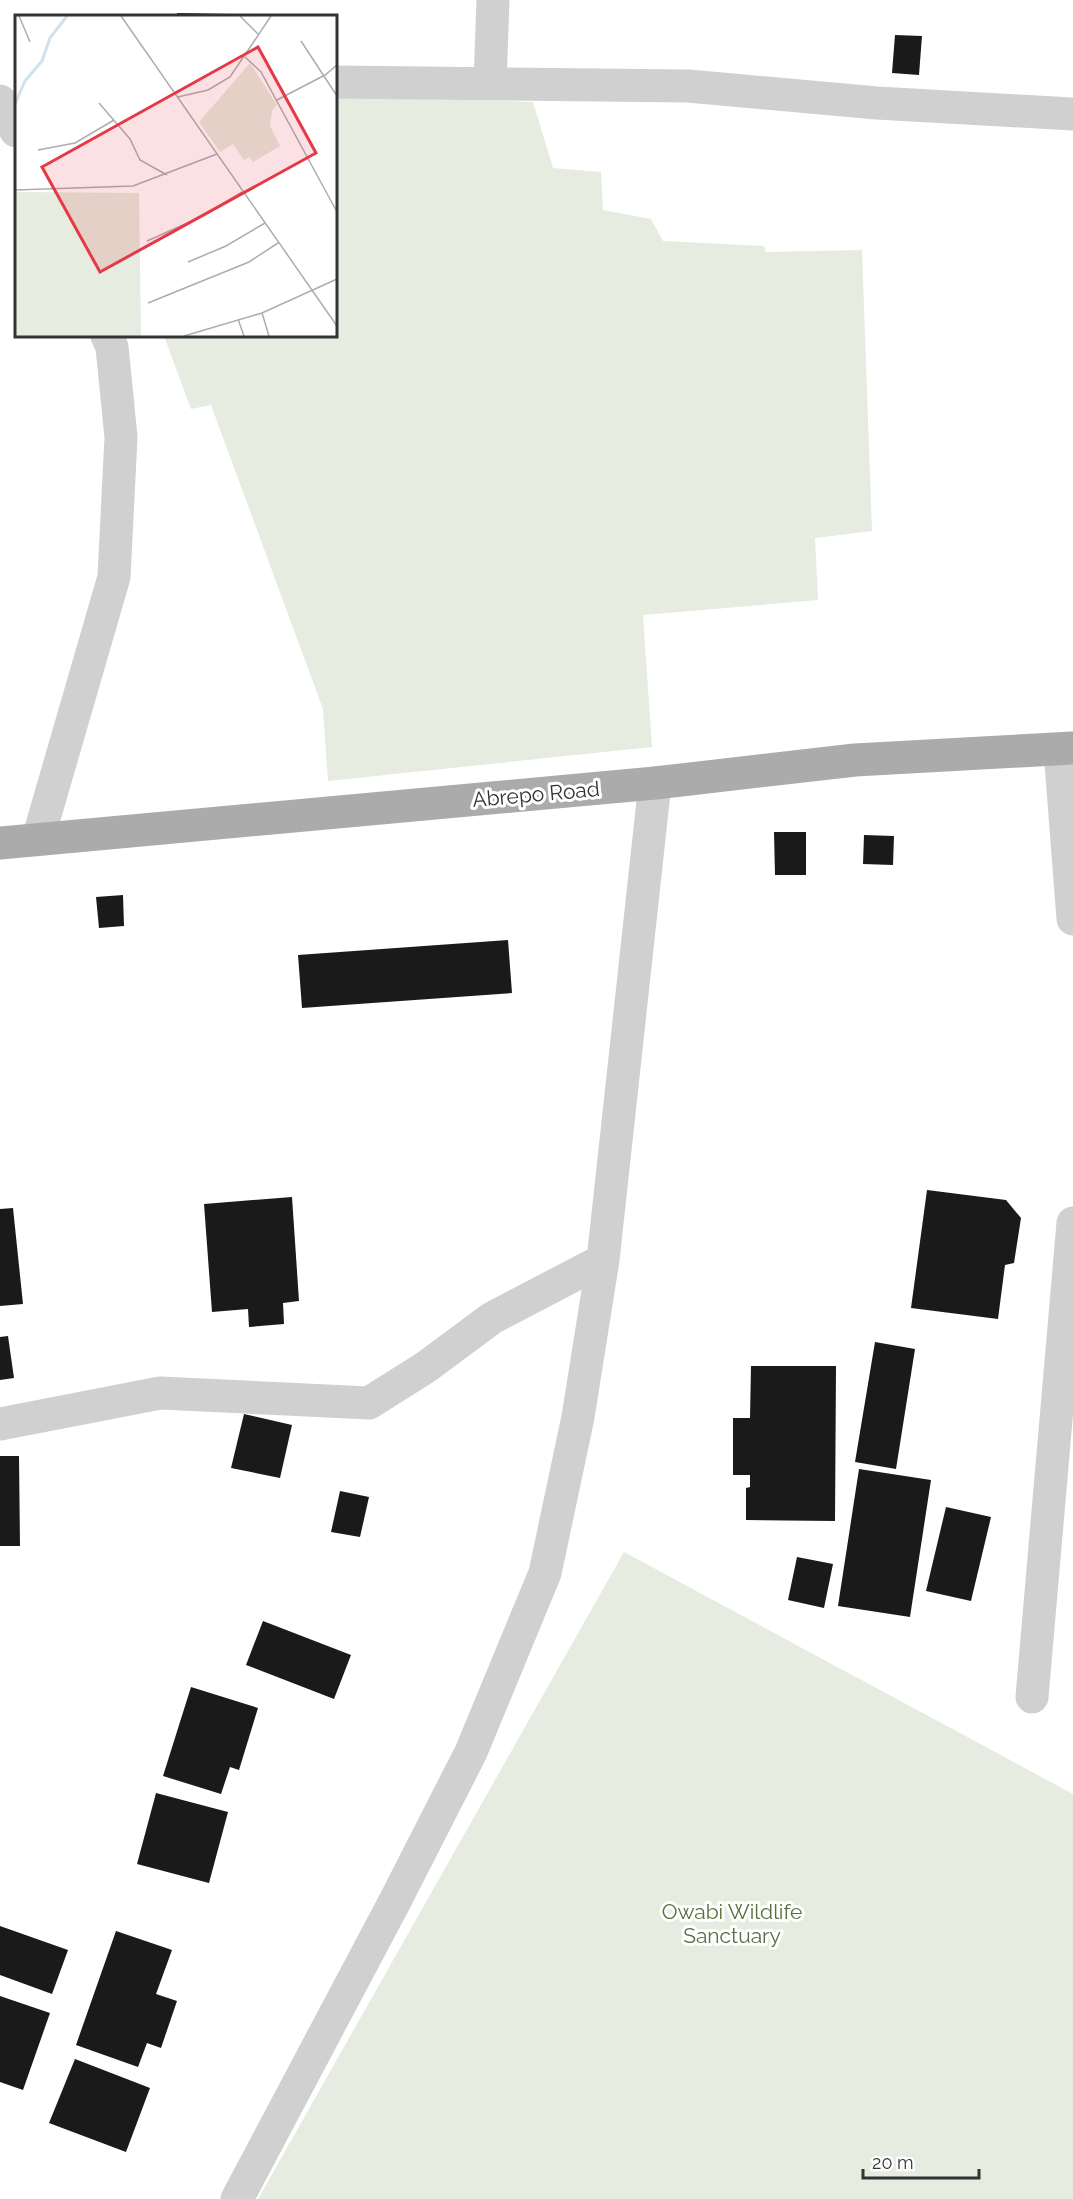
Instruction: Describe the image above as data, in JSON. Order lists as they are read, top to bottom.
{
  "streets": {
    "main road": ["Abrepo Road"]
  },
  "parks": ["Owabi Wildlife Sanctuary"],
  "scale_bar": "20 m"
}
